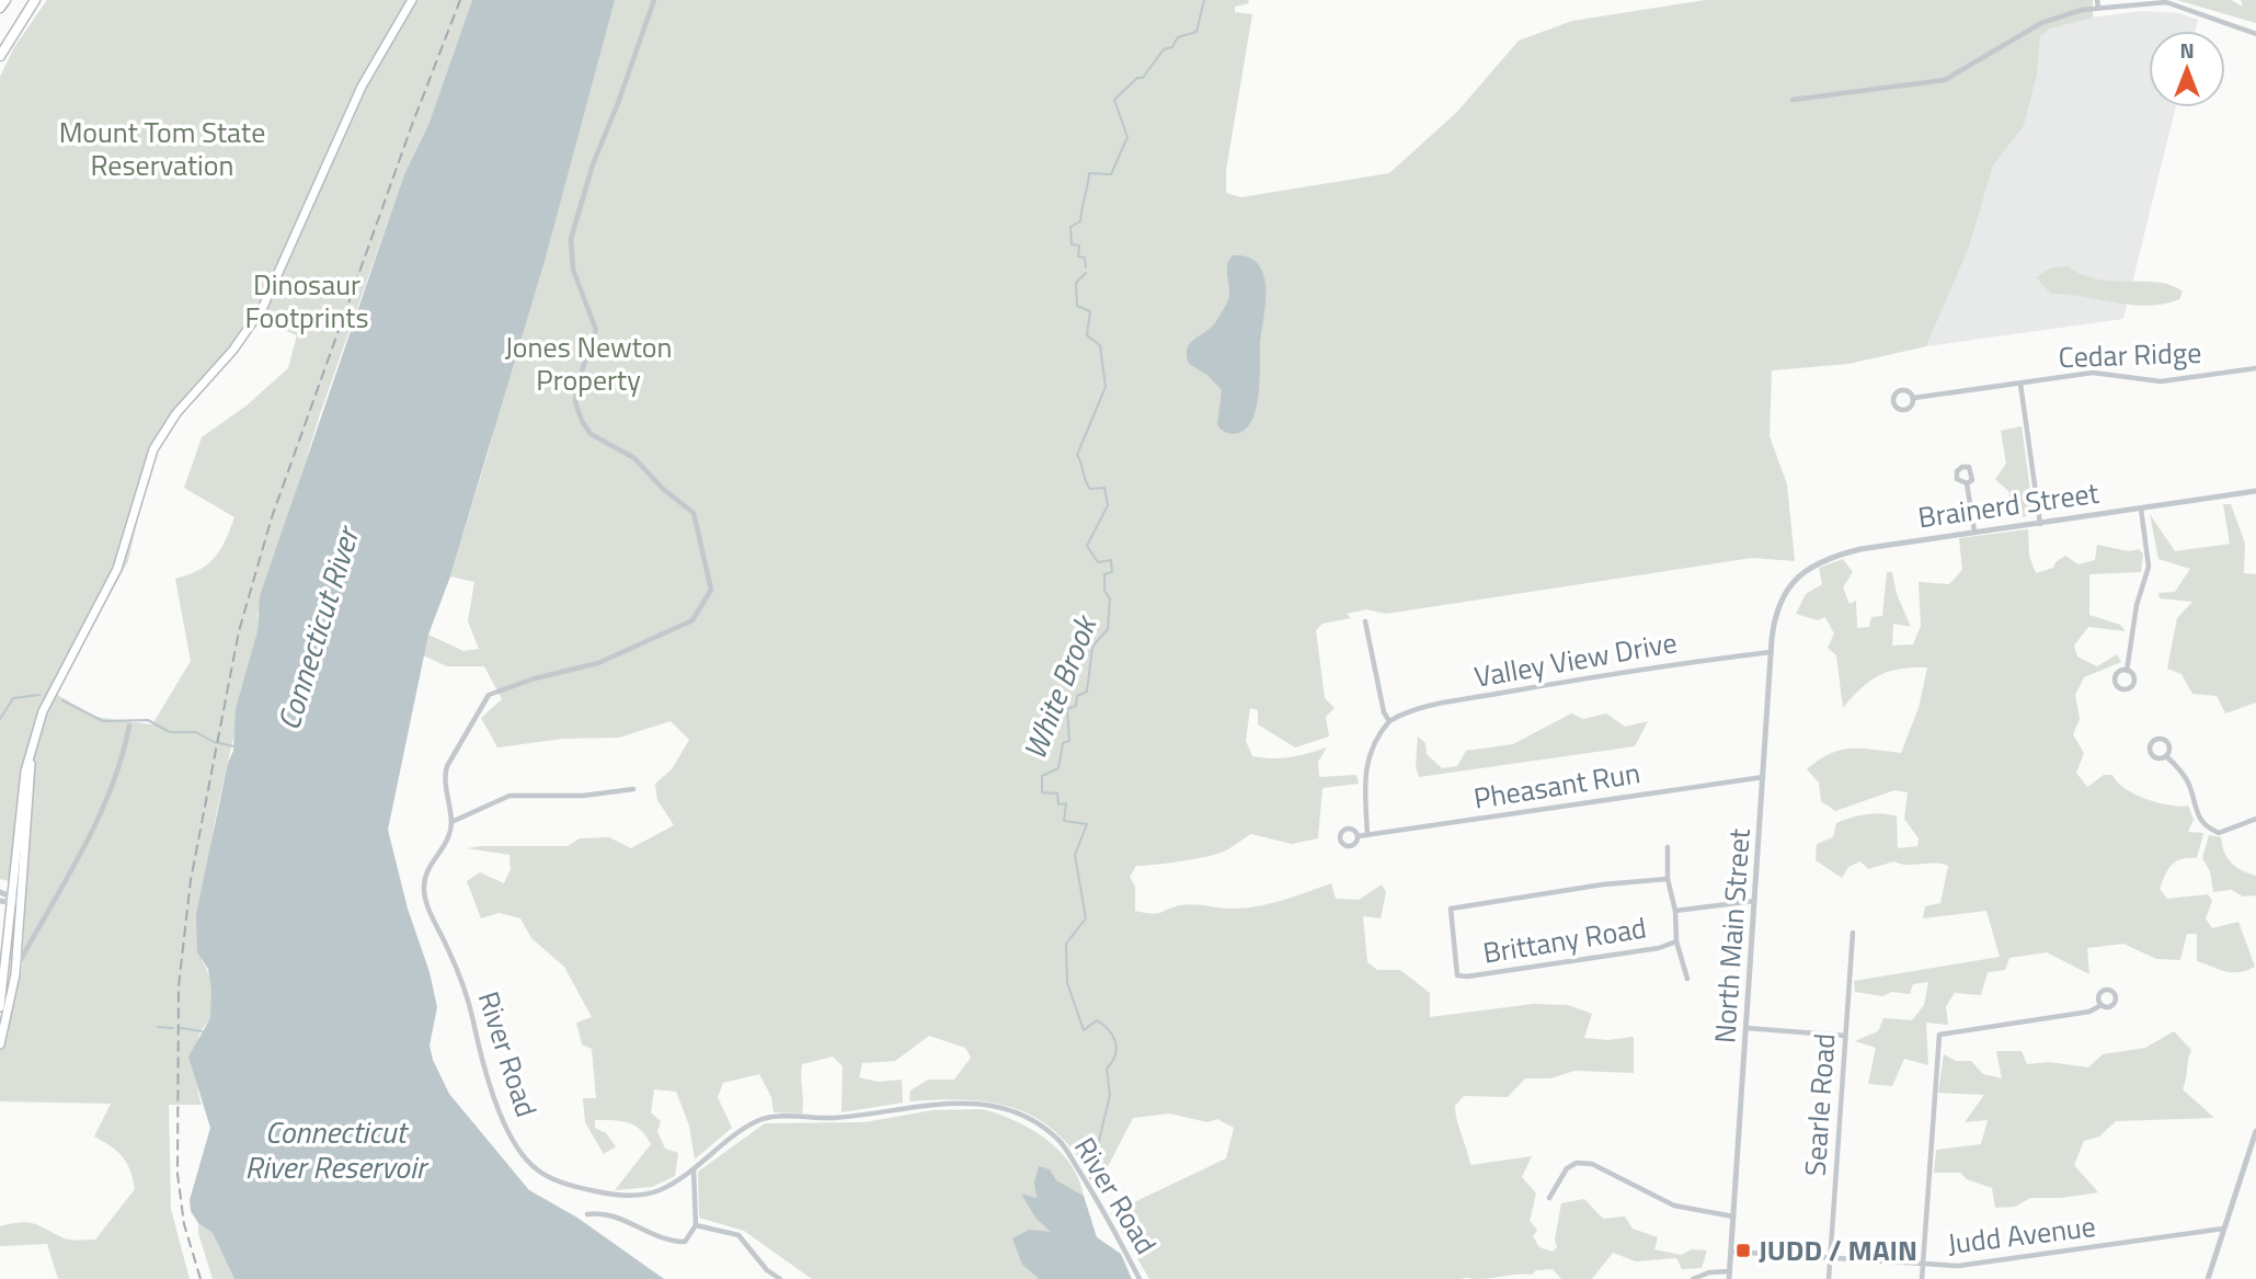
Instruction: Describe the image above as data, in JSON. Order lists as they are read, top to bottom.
{
  "streets": {
    "street": [
      "Cedar Ridge",
      "Brainerd Street",
      "Valley View Drive",
      "Pheasant Run",
      "North Main Street",
      "Brittany Road",
      "River Road",
      "Searle Road",
      "Judd Avenue"
    ]
  },
  "crossings": [
    ["Brainerd Street", "North Main Street"],
    ["Valley View Drive", "North Main Street"],
    ["Pheasant Run", "North Main Street"],
    ["North Main Street", "Judd Avenue"],
    ["Searle Road", "Judd Avenue"]
  ],
  "water": ["Connecticut River", "White Brook", "Connecticut River Reservoir"],
  "parks": ["Mount Tom State Reservation", "Dinosaur Footprints", "Jones Newton Property"],
  "places": {
    "transit": ["JUDD / MAIN"]
  },
  "north": "top"
}
